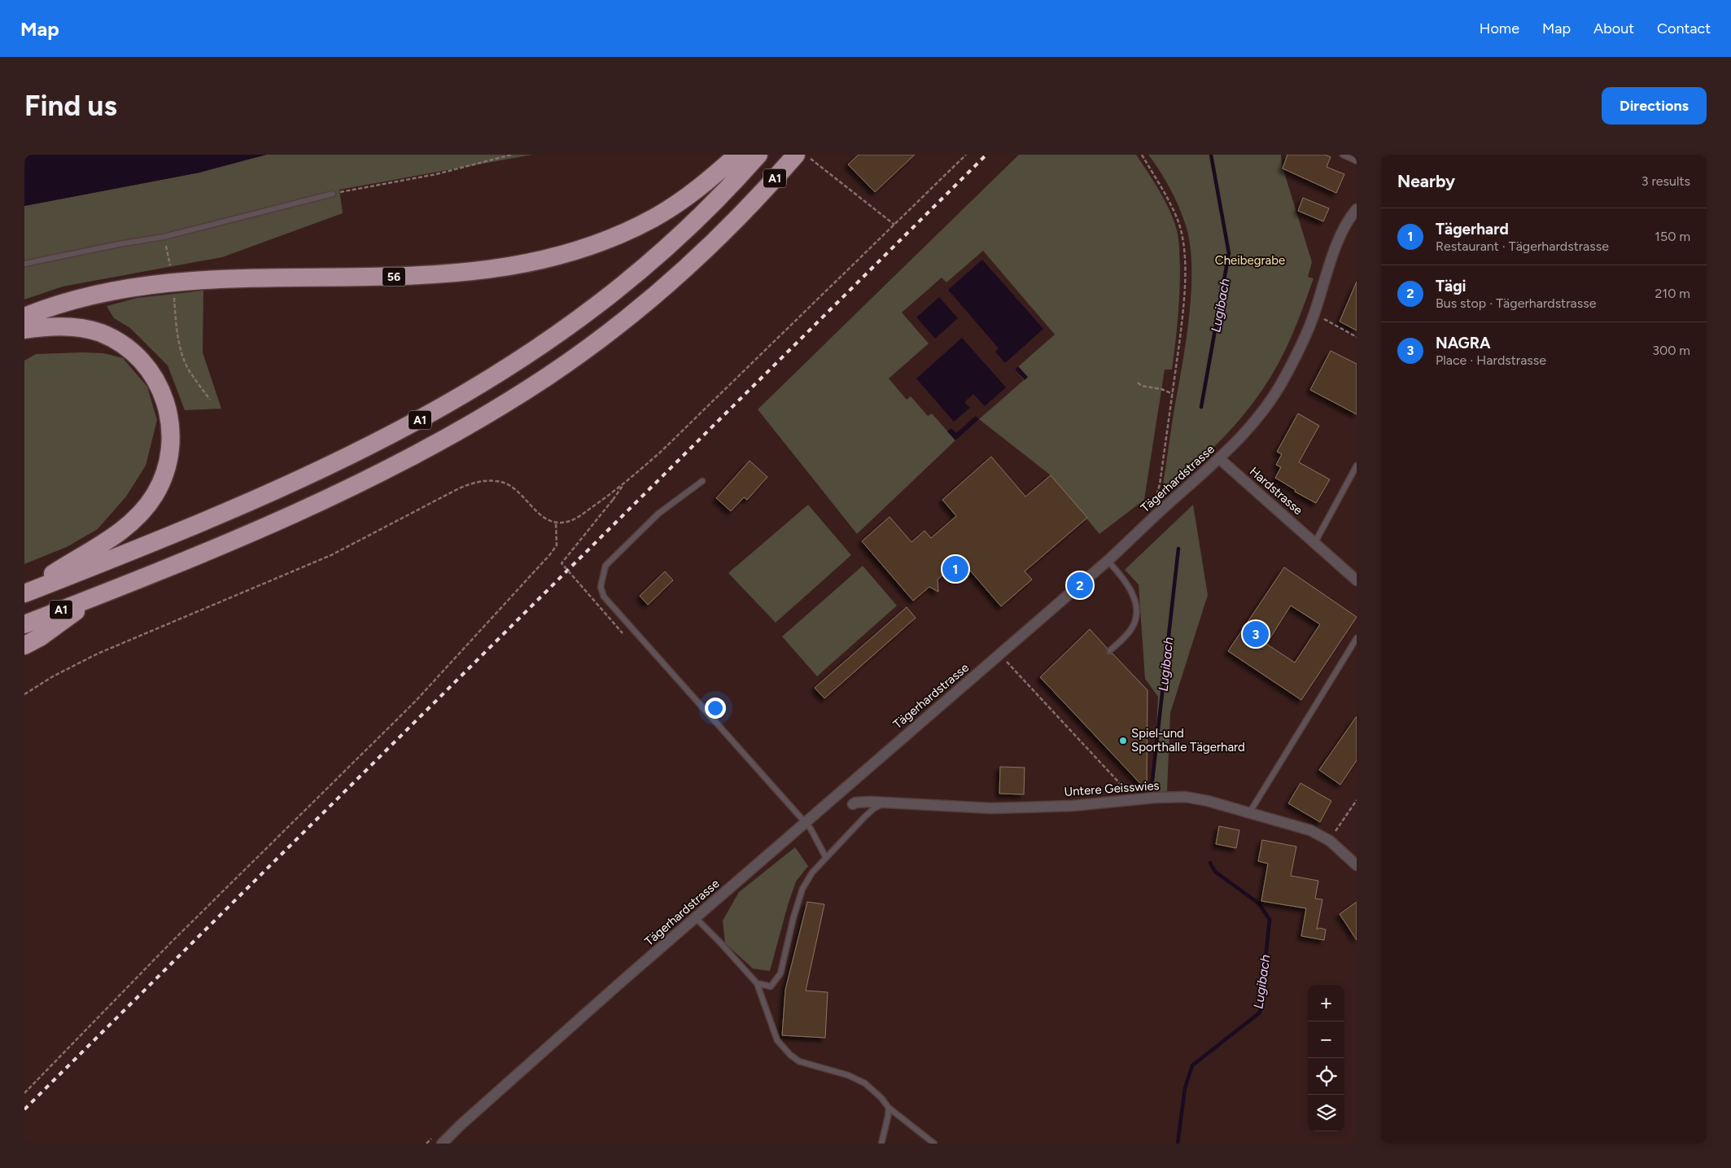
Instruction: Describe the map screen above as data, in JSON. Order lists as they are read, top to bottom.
{
  "streets": {
    "highway": ["A1", "56"],
    "street": ["Tägerhardstrasse", "Hardstrasse", "Untere Geisswies"]
  },
  "crossings": [
    ["Tägerhardstrasse", "Hardstrasse"]
  ],
  "water": ["Lugibach"],
  "parks": ["Cheibegrabe"],
  "places": ["Spiel-und Sporthalle Tägerhard"],
  "page": {
    "header": "Map",
    "nav": [
      "Home",
      "Map",
      "About",
      "Contact"
    ],
    "buttons": "Directions",
    "title": "Find us",
    "heading": ["Nearby", "3 results"],
    "list": [
      {
        "mark": "1",
        "name": "Tägerhard",
        "note": "Restaurant · Tägerhardstrasse",
        "value": "150 m"
      },
      {
        "mark": "2",
        "name": "Tägi",
        "note": "Bus stop · Tägerhardstrasse",
        "value": "210 m"
      },
      {
        "mark": "3",
        "name": "NAGRA",
        "note": "Place · Hardstrasse",
        "value": "300 m"
      }
    ],
    "pins": ["1", "2", "3"],
    "map_buttons": ["+", "−"]
  }
}
